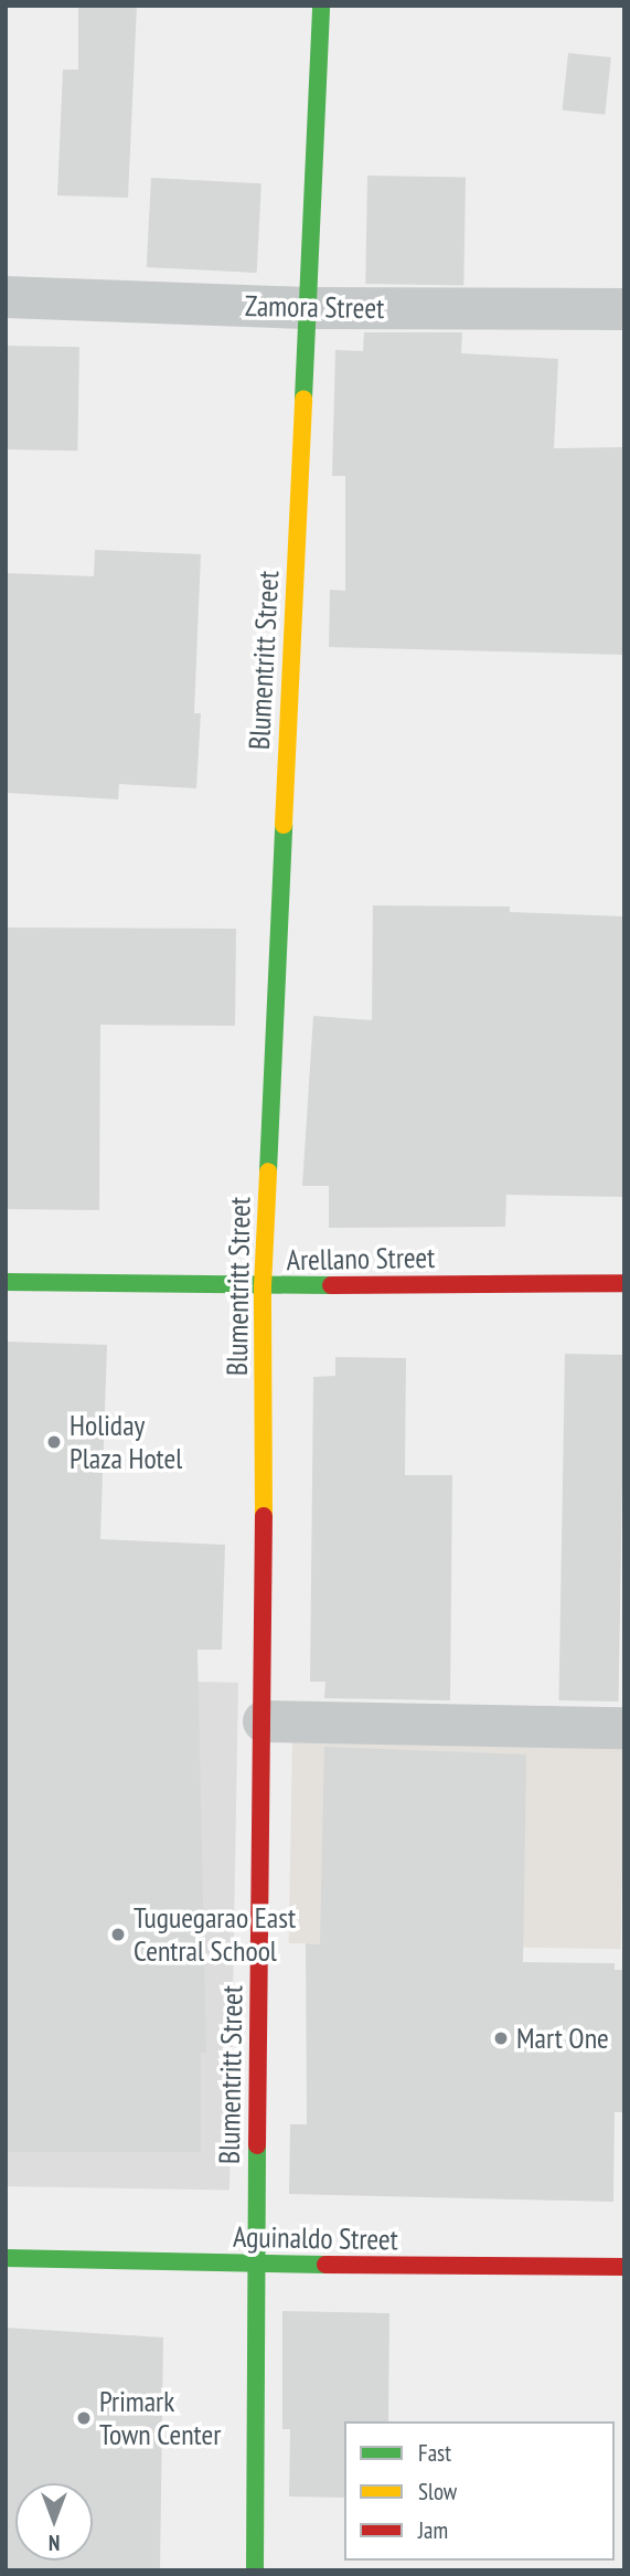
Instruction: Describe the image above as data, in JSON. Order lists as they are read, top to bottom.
{
  "streets": {
    "street": [
      "Zamora Street",
      "Blumentritt Street",
      "Arellano Street",
      "Aguinaldo Street"
    ]
  },
  "crossings": [
    ["Zamora Street", "Blumentritt Street"],
    ["Blumentritt Street", "Arellano Street"],
    ["Blumentritt Street", "Aguinaldo Street"]
  ],
  "places": [
    "Holiday Plaza Hotel",
    "Tuguegarao East Central School",
    "Mart One",
    "Primark Town Center"
  ],
  "legend": ["Fast", "Slow", "Jam"],
  "north": "bottom"
}
